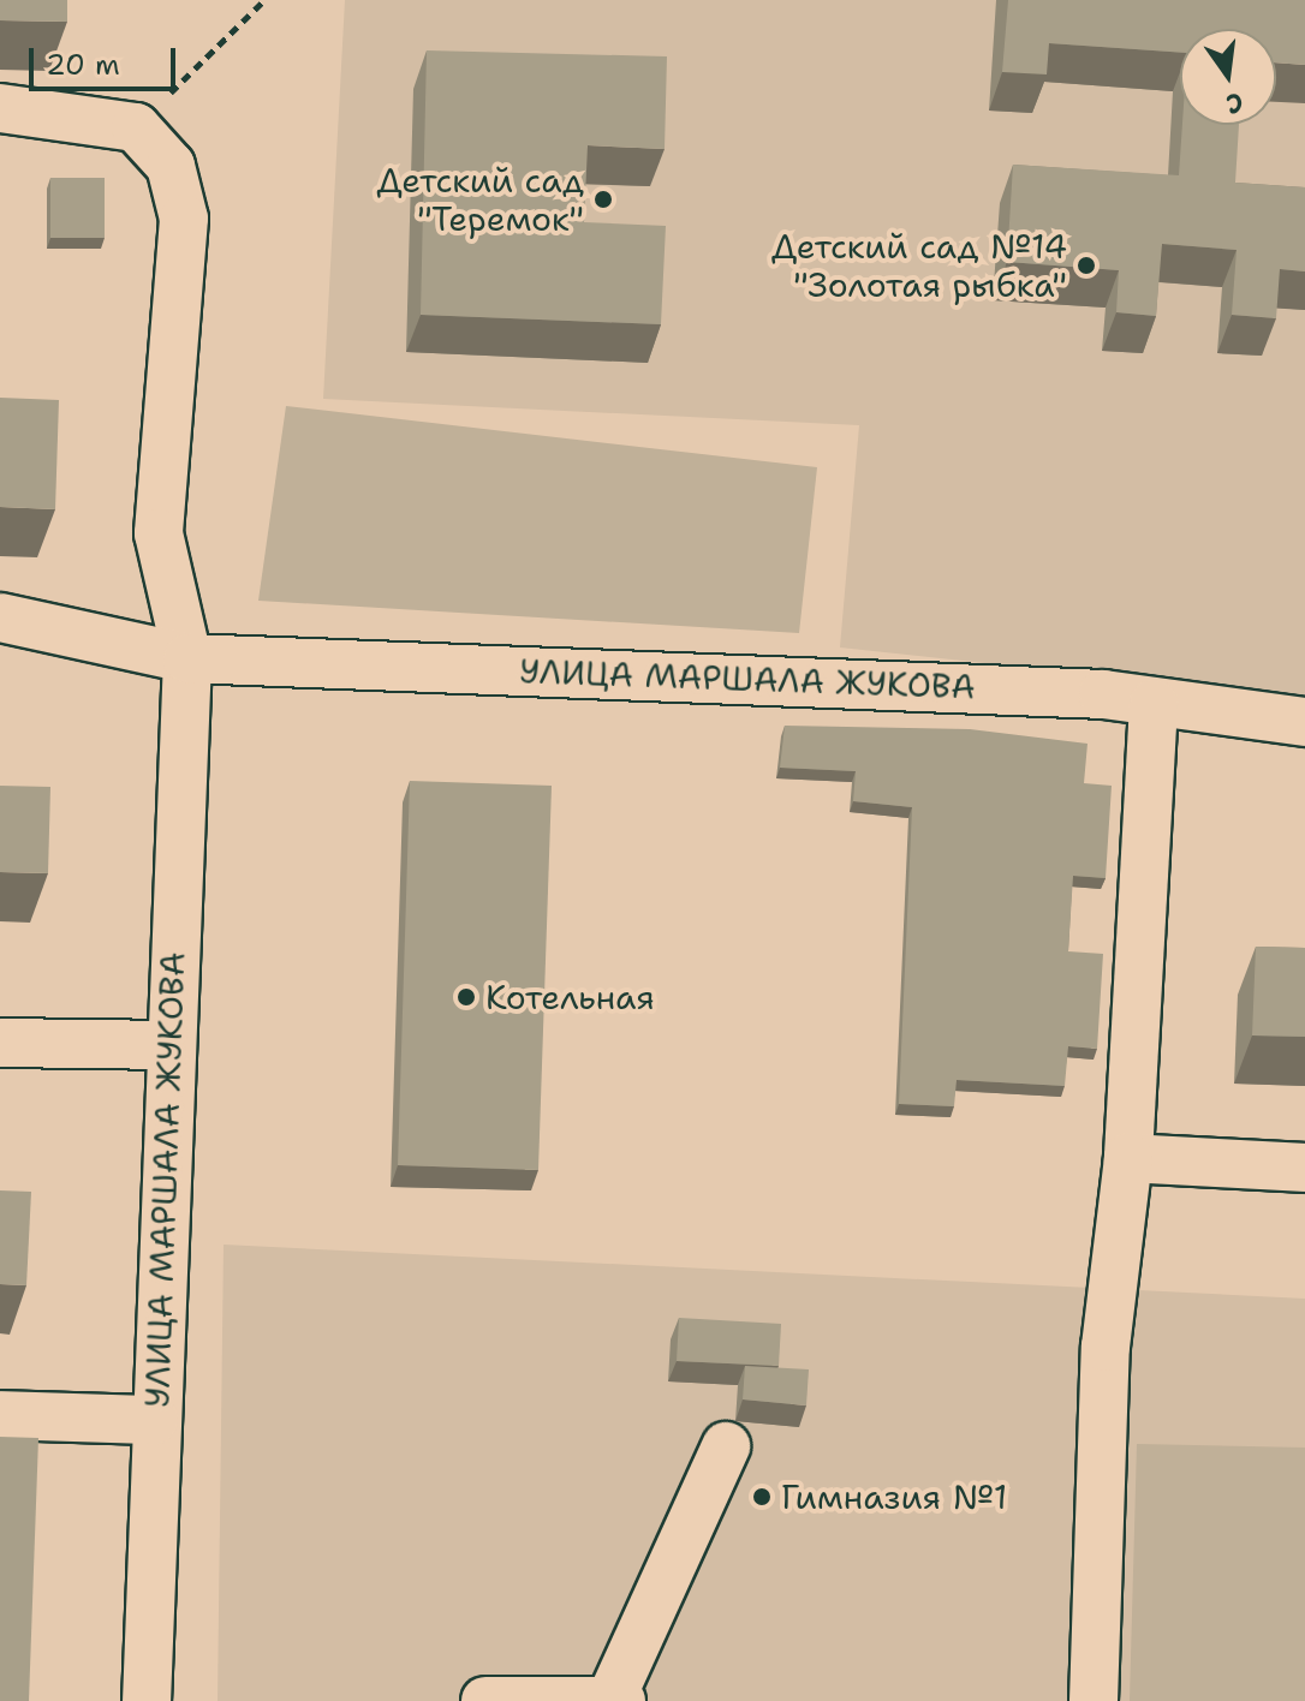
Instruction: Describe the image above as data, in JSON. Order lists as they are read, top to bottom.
{
  "streets": {
    "street": ["УЛИЦА МАРШАЛА ЖУКОВА"]
  },
  "places": [
    "Детский сад \"Теремок\"",
    "Детский сад №14 \"Золотая рыбка\"",
    "Котельная",
    "Гимназия №1"
  ],
  "scale_bar": "20 m",
  "north": "bottom"
}
